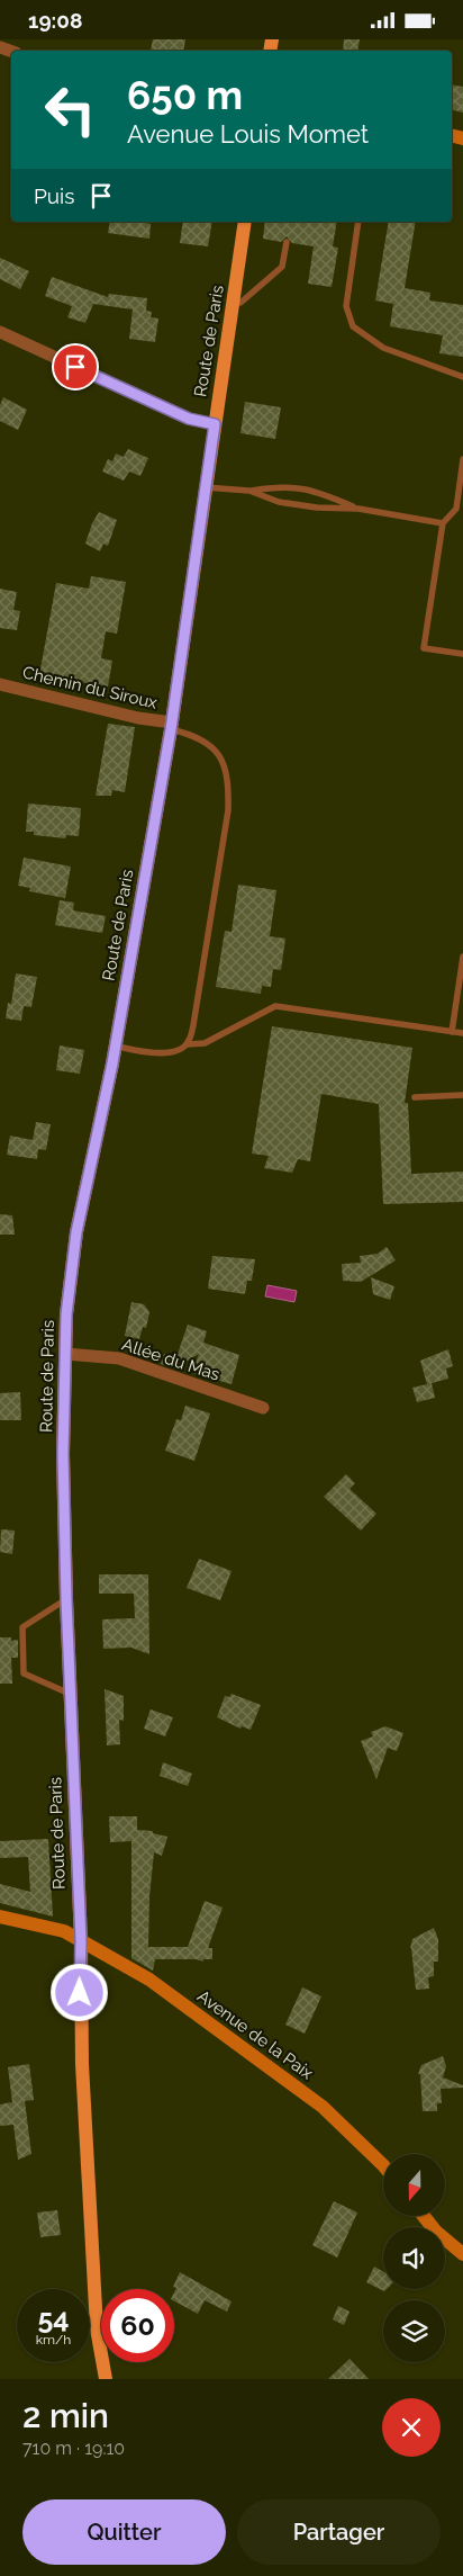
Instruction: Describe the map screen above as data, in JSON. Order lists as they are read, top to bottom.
{
  "streets": {
    "main road": ["Route de Paris"],
    "street": ["Chemin du Siroux", "Allée du Mas", "Avenue de la Paix"]
  },
  "crossings": [
    ["Route de Paris", "Chemin du Siroux"],
    ["Route de Paris", "Allée du Mas"],
    ["Route de Paris", "Avenue de la Paix"]
  ],
  "north": "bottom",
  "page": {
    "status": "19:08",
    "turn": ["650 m", "Avenue Louis Momet"],
    "then": "Puis",
    "speed": "54 km/h",
    "limit": "60",
    "heading": ["2 min", "710 m · 19:10"],
    "buttons": ["Quitter", "Partager"]
  }
}
